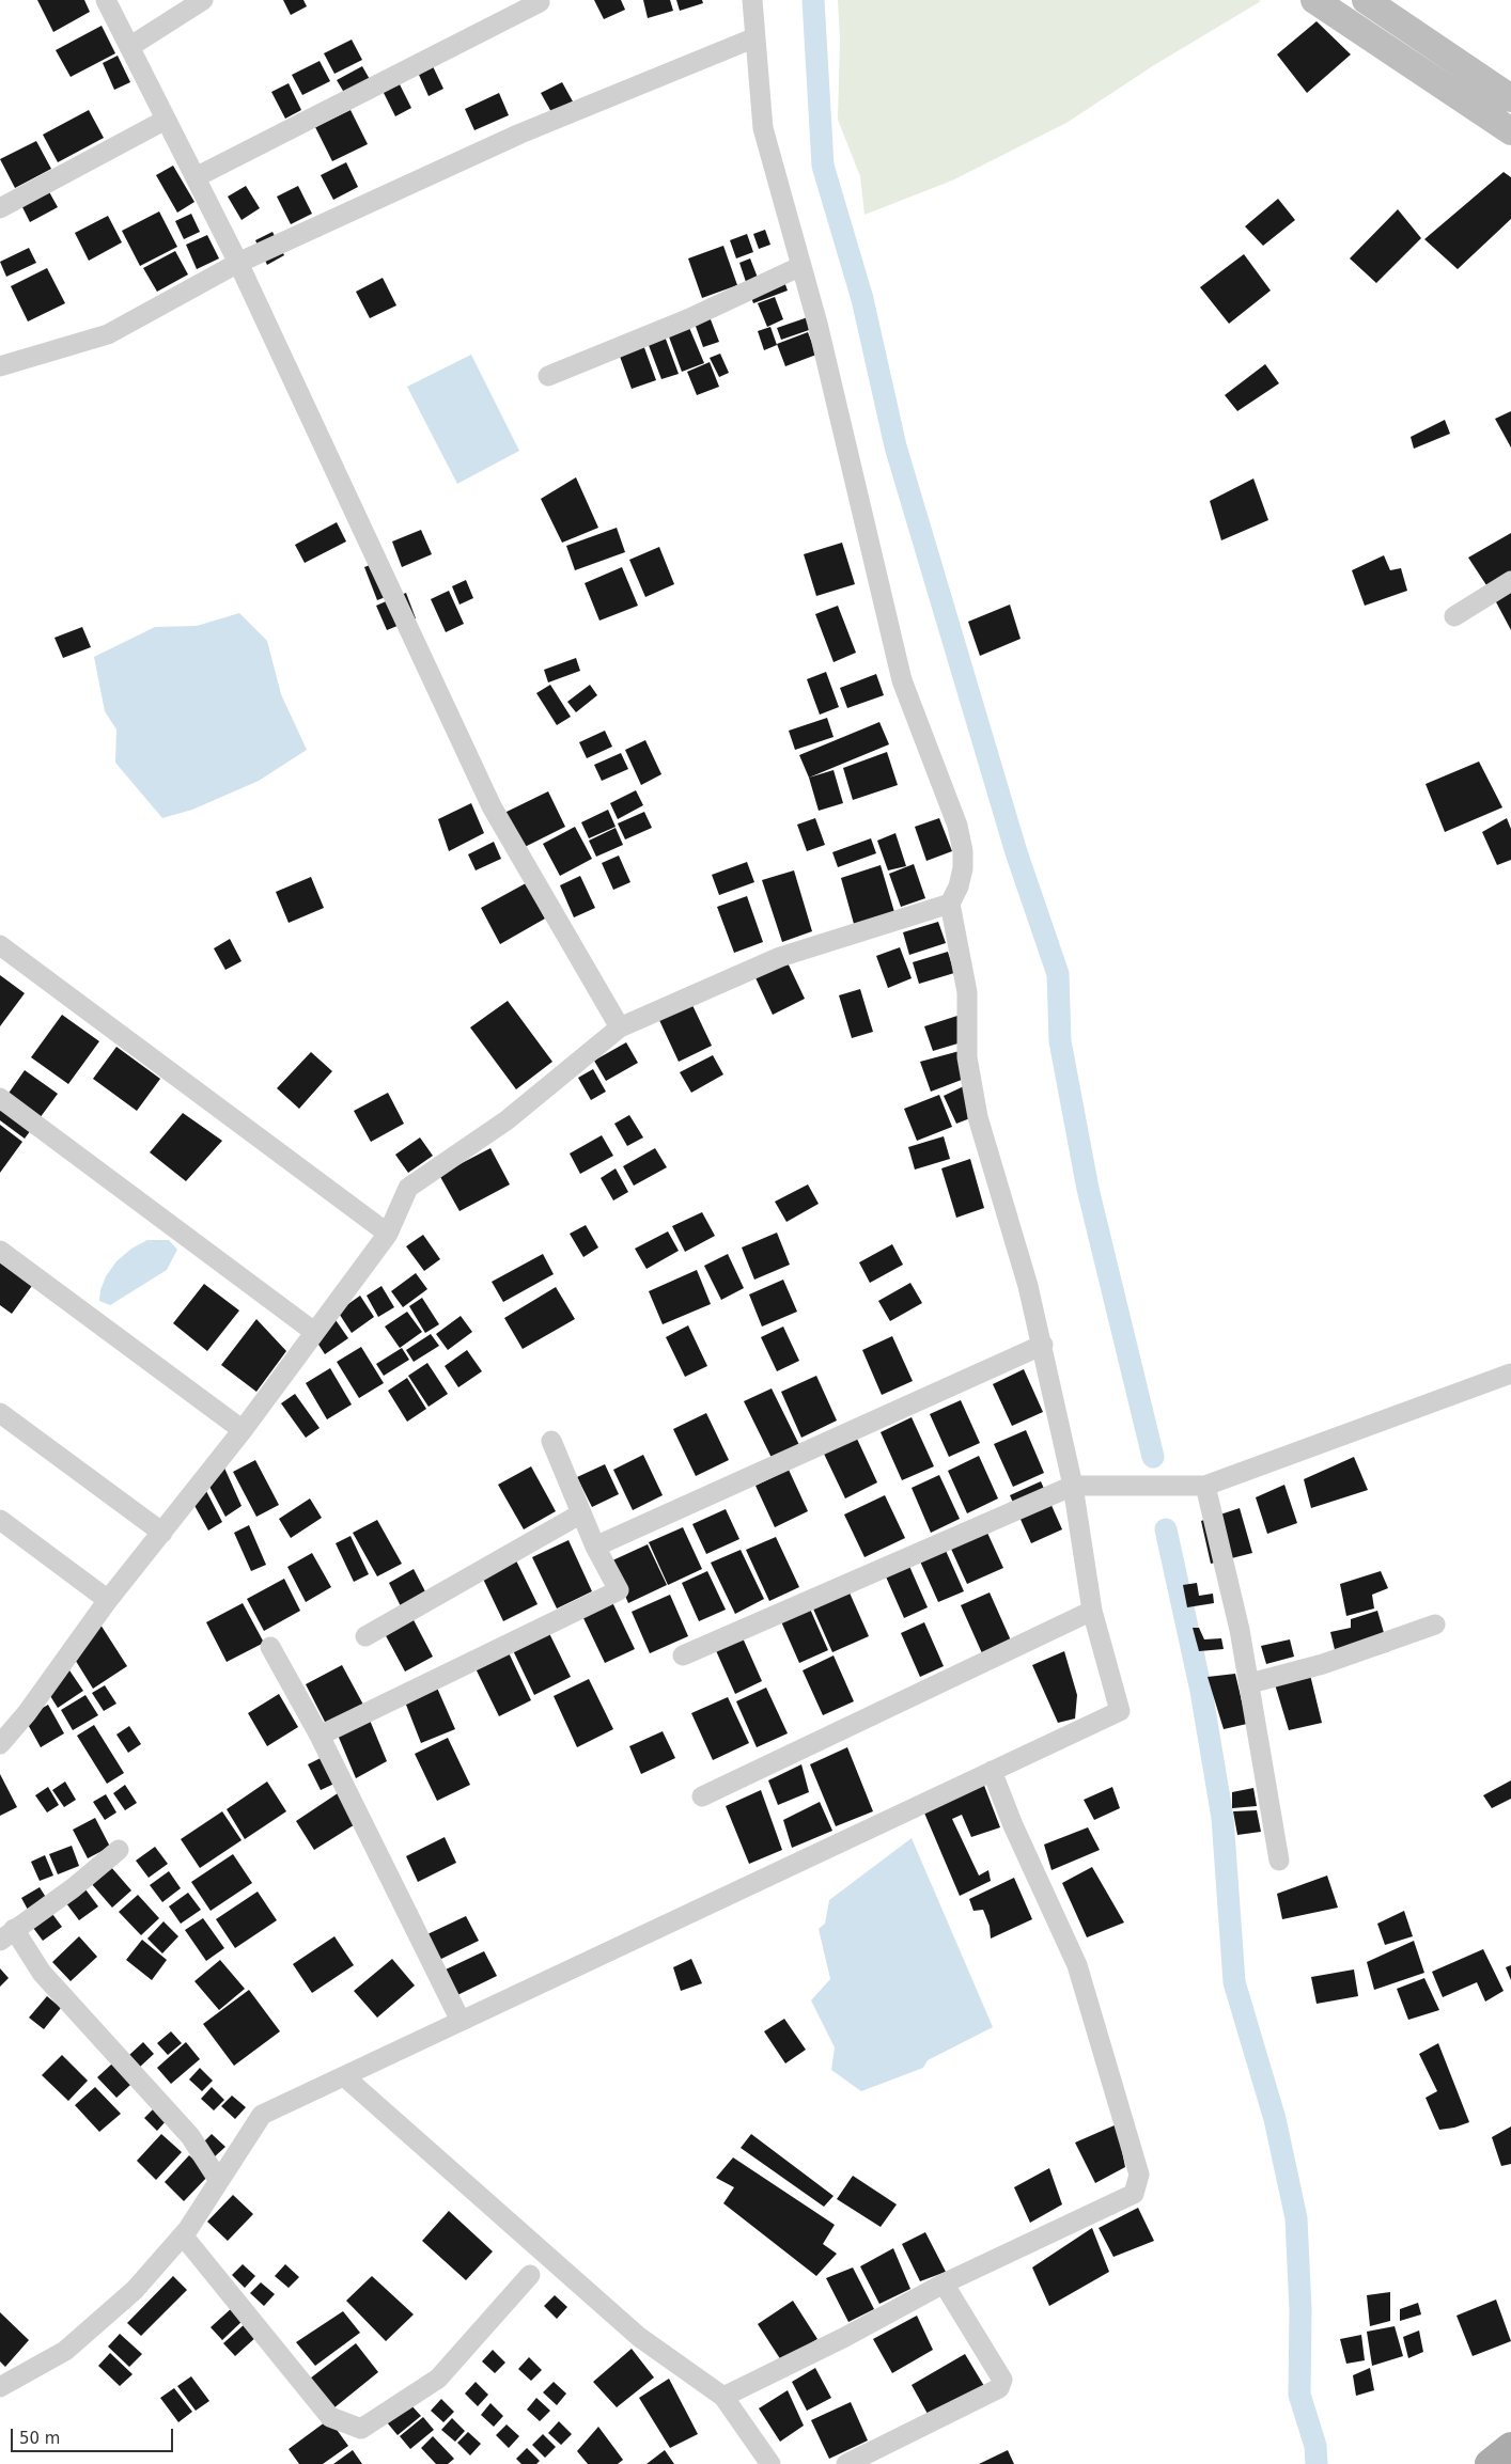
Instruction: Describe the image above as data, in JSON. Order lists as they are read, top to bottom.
{
  "scale_bar": "50 m"
}
